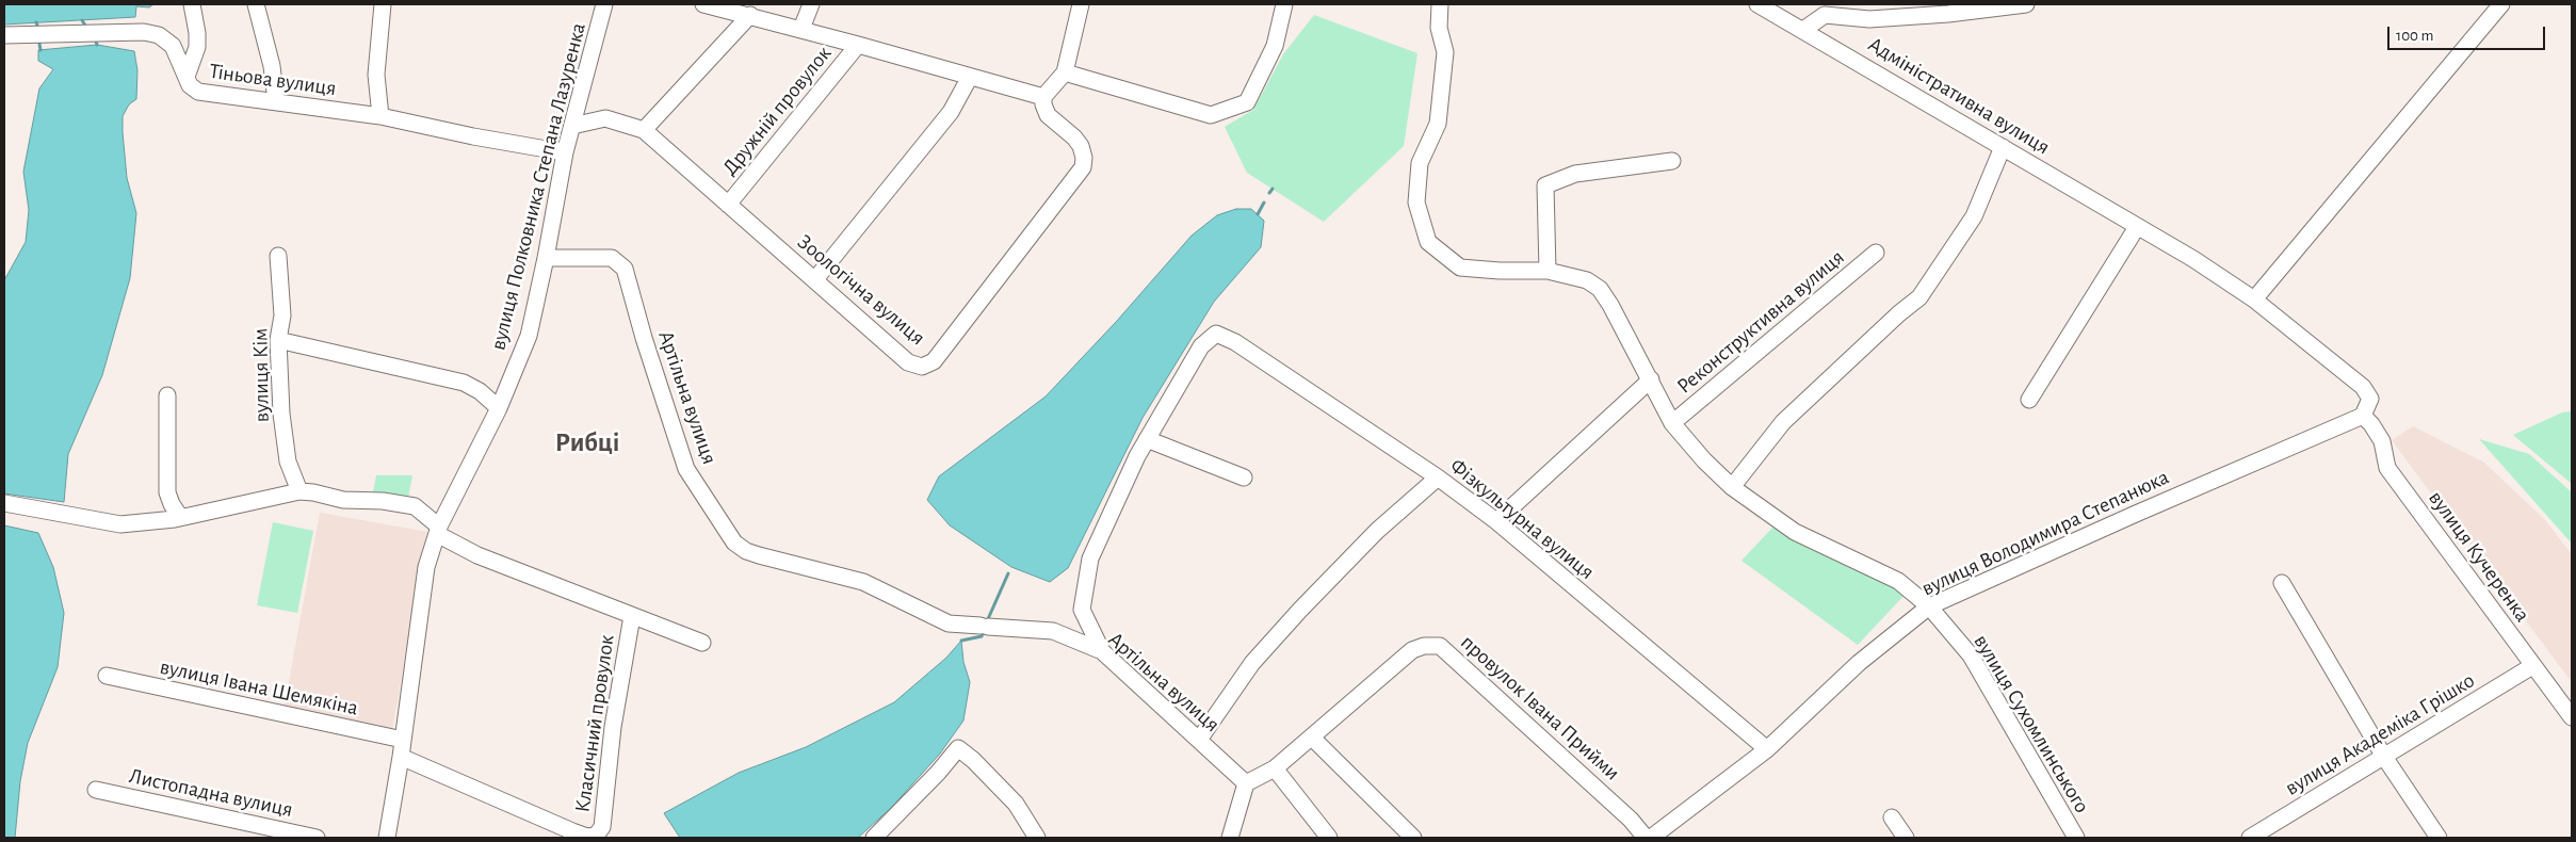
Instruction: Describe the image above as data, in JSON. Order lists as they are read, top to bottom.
{
  "streets": {
    "street": [
      "Тіньова вулиця",
      "Адміністративна вулиця",
      "Дружній провулок",
      "вулиця Полковника Степана Лазуренка",
      "Зоологічна вулиця",
      "Реконструктивна вулиця",
      "вулиця Кім",
      "Артільна вулиця",
      "Фізкультурна вулиця",
      "вулиця Володимира Степанюка",
      "вулиця Кучеренка",
      "вулиця Івана Шемякіна",
      "провулок Івана Прийми",
      "Класичний провулок",
      "вулиця Сухомлинського",
      "вулиця Академіка Грішко",
      "Листопадна вулиця"
    ]
  },
  "crossings": [
    ["Тіньова вулиця", "вулиця Полковника Степана Лазуренка"],
    ["Адміністративна вулиця", "вулиця Володимира Степанюка"],
    ["Адміністративна вулиця", "вулиця Кучеренка"],
    ["Дружній провулок", "Зоологічна вулиця"],
    ["вулиця Полковника Степана Лазуренка", "Зоологічна вулиця"],
    ["вулиця Полковника Степана Лазуренка", "Артільна вулиця"],
    ["вулиця Полковника Степана Лазуренка", "вулиця Івана Шемякіна"],
    ["вулиця Полковника Степана Лазуренка", "Класичний провулок"],
    ["Реконструктивна вулиця", "вулиця Володимира Степанюка"],
    ["Реконструктивна вулиця", "вулиця Сухомлинського"],
    ["вулиця Кім", "Класичний провулок"],
    ["Артільна вулиця", "провулок Івана Прийми"],
    ["Фізкультурна вулиця", "вулиця Володимира Степанюка"],
    ["вулиця Володимира Степанюка", "вулиця Кучеренка"],
    ["вулиця Володимира Степанюка", "вулиця Сухомлинського"],
    ["вулиця Кучеренка", "вулиця Академіка Грішко"]
  ],
  "districts": ["Рибці"],
  "scale_bar": "100 m"
}
